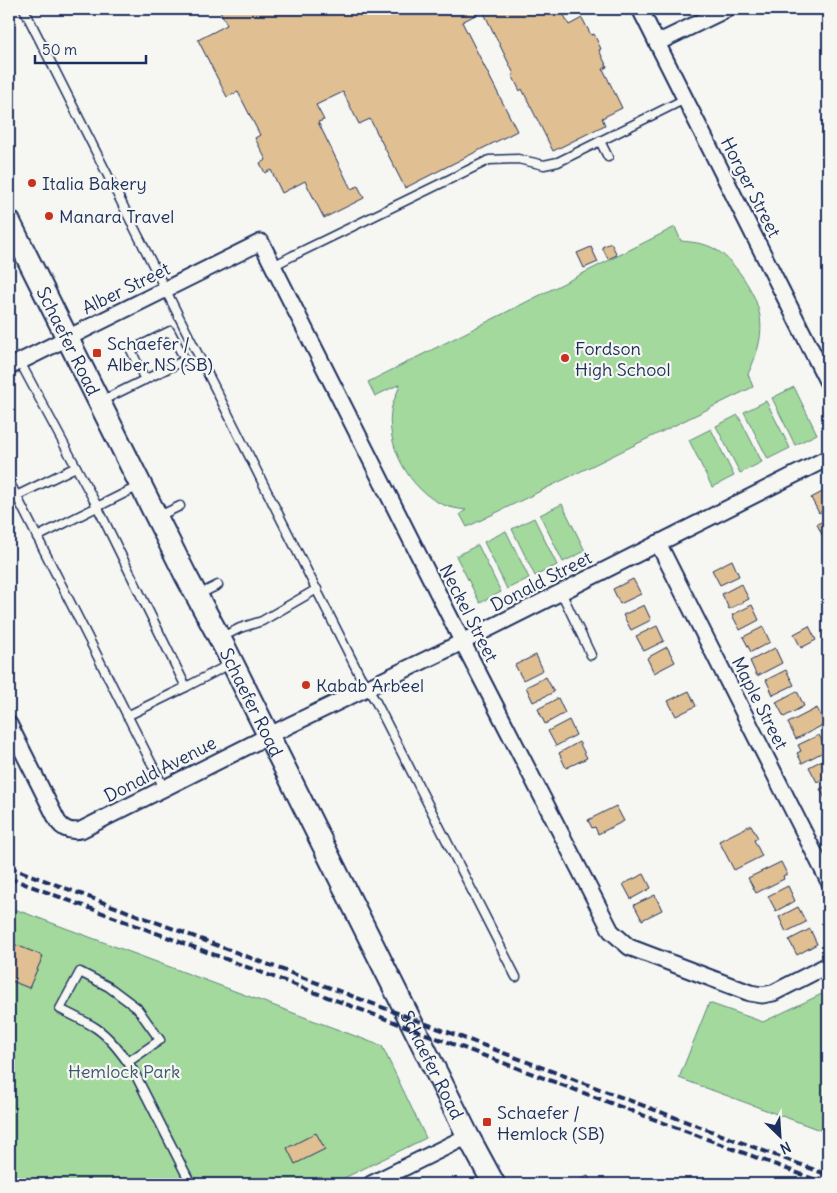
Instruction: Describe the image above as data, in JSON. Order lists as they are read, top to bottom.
{
  "streets": {
    "main road": ["Schaefer Road"],
    "street": [
      "Horger Street",
      "Alber Street",
      "Donald Street",
      "Neckel Street",
      "Maple Street",
      "Donald Avenue"
    ]
  },
  "crossings": [
    ["Alber Street", "Schaefer Road"],
    ["Alber Street", "Neckel Street"],
    ["Schaefer Road", "Donald Street"],
    ["Schaefer Road", "Donald Avenue"],
    ["Donald Street", "Neckel Street"],
    ["Donald Street", "Maple Street"],
    ["Donald Street", "Donald Avenue"]
  ],
  "parks": ["Hemlock Park"],
  "places": {
    "other": [
      "Italia Bakery",
      "Manara Travel",
      "Fordson High School",
      "Kabab Arbeel"
    ],
    "transit": ["Schaefer / Alber NS (SB)", "Schaefer / Hemlock (SB)"]
  },
  "scale_bar": "50 m",
  "north": "bottom right"
}
